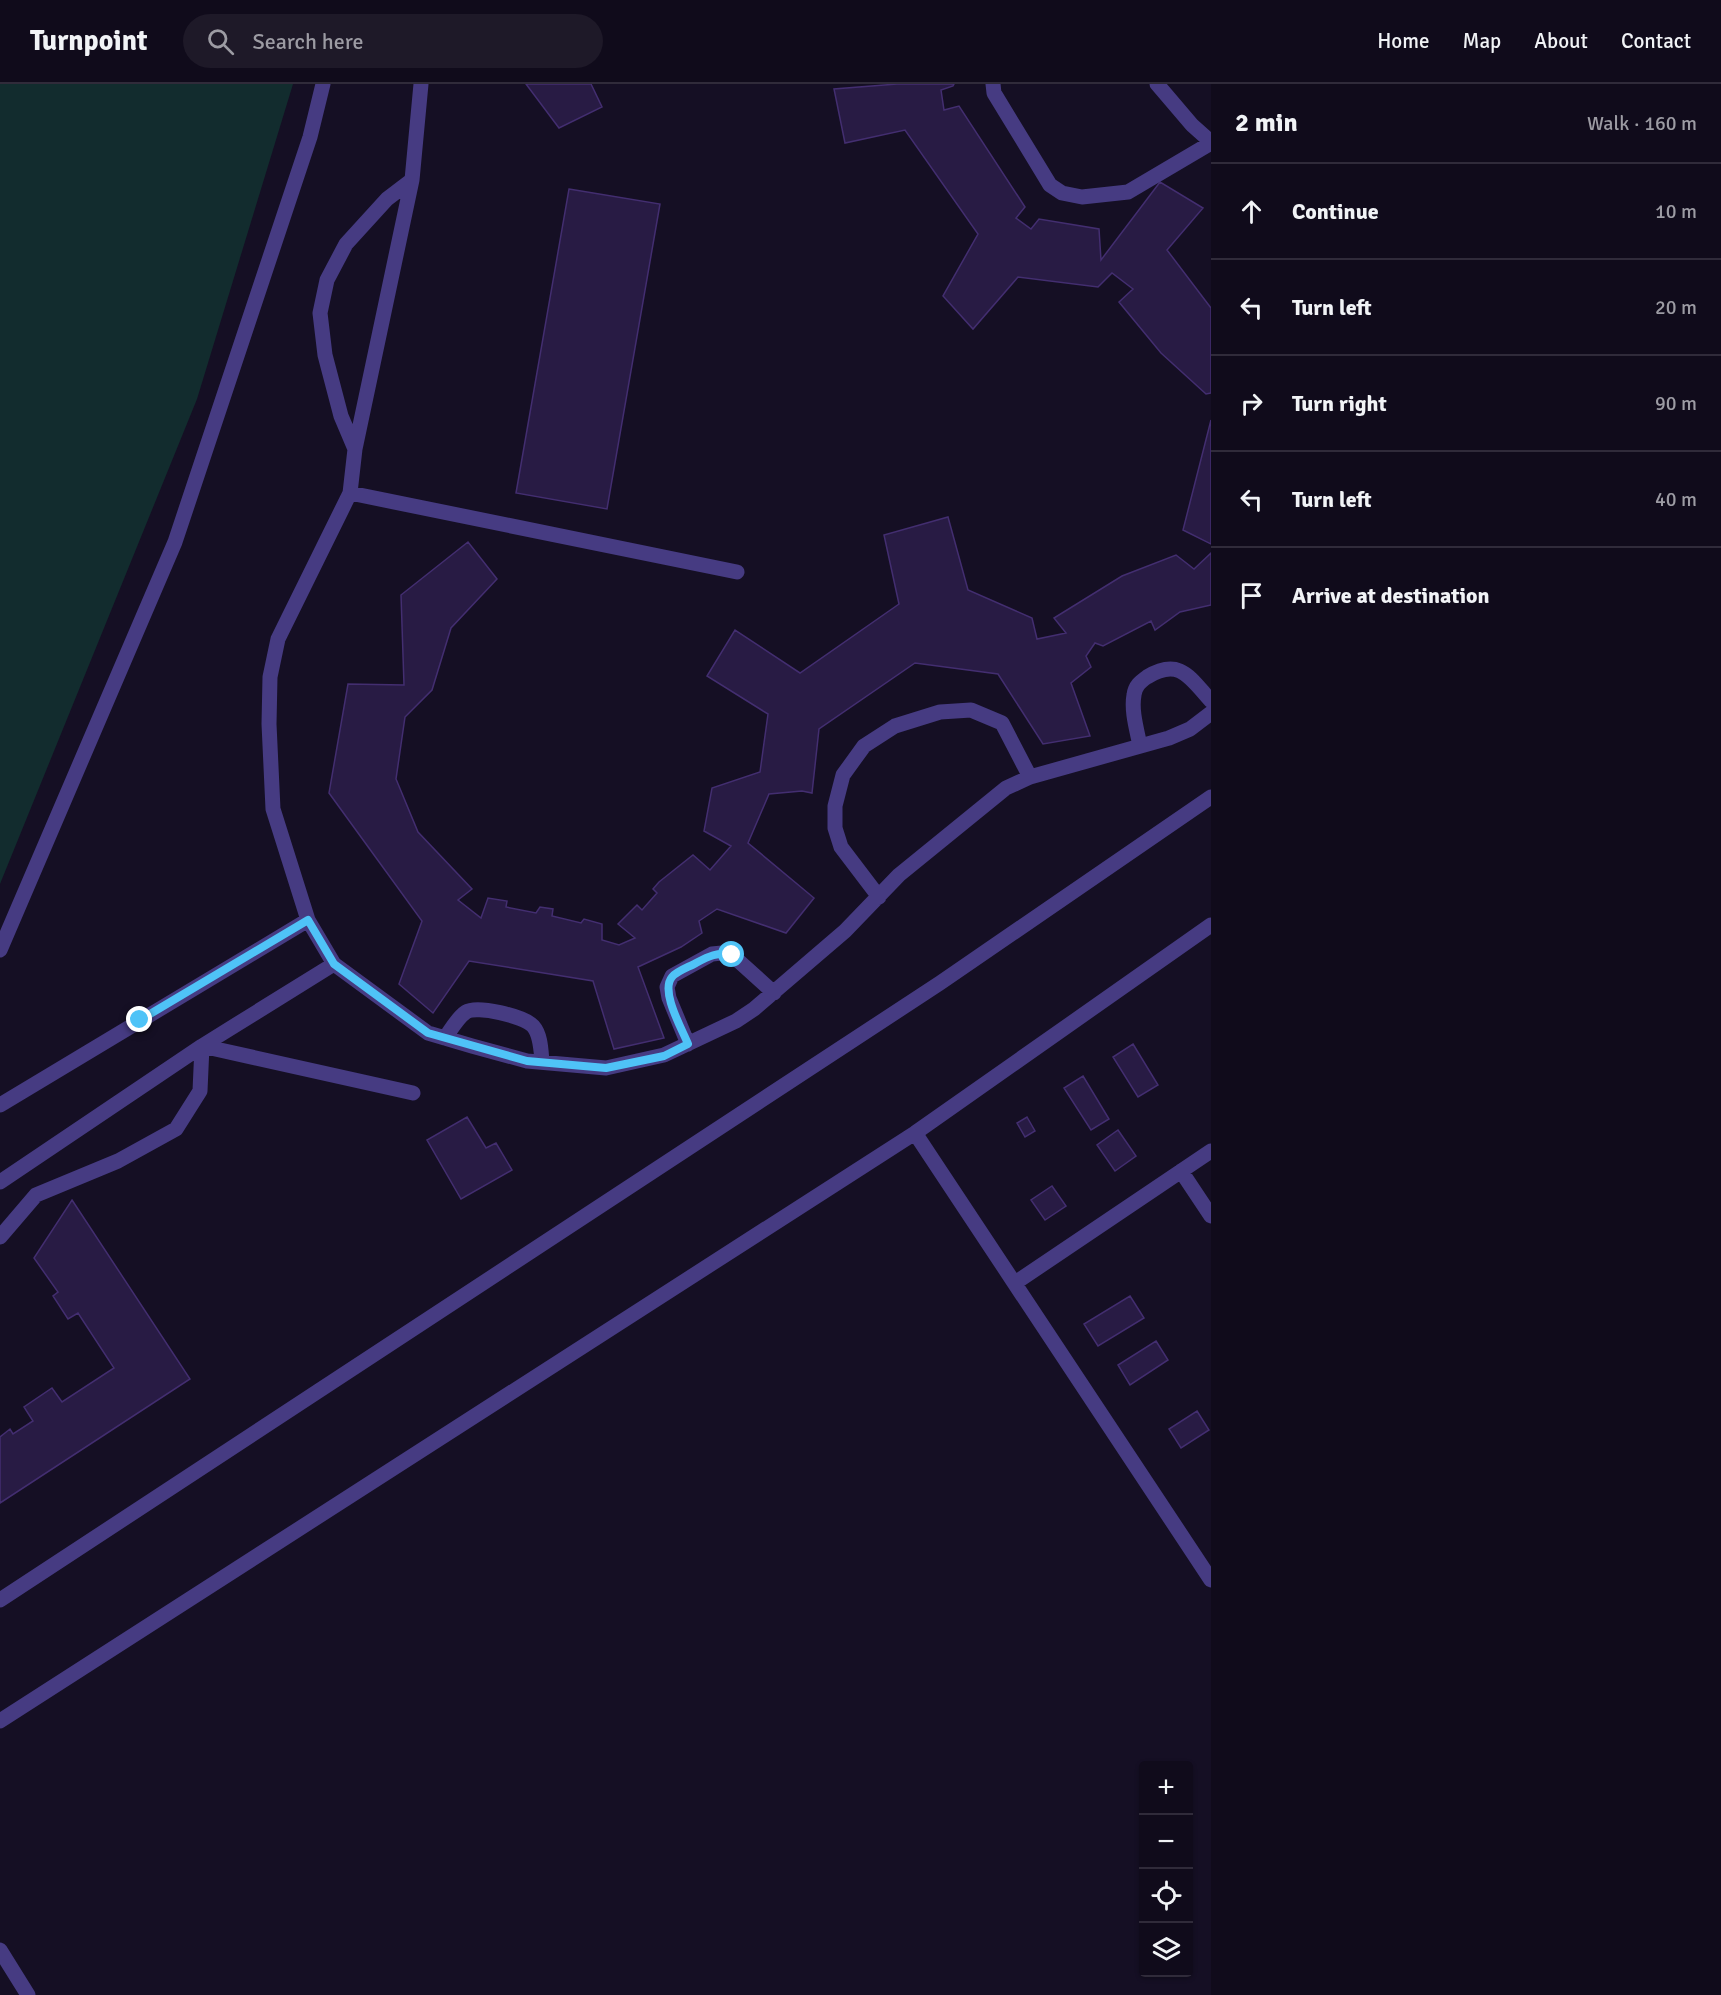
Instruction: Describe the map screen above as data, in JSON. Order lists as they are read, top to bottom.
{
  "page": {
    "header": "Turnpoint",
    "search": "Search here",
    "nav": [
      "Home",
      "Map",
      "About",
      "Contact"
    ],
    "heading": ["2 min", "Walk · 160 m"],
    "list": [
      ["Continue", "10 m"],
      ["Turn left", "20 m"],
      ["Turn right", "90 m"],
      ["Turn left", "40 m"],
      "Arrive at destination"
    ],
    "map_buttons": ["+", "−"]
  }
}
